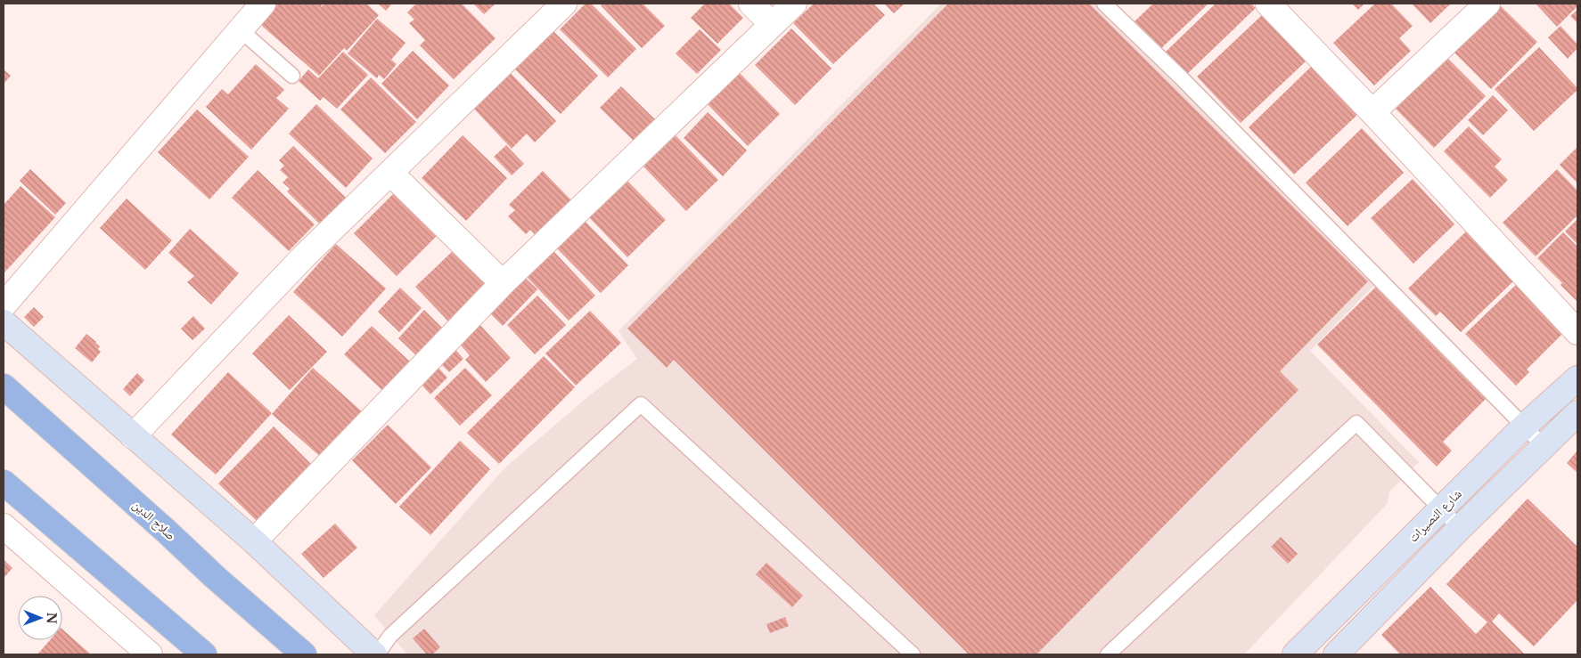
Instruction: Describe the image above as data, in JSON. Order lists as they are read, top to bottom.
{
  "streets": {
    "highway": ["صلاح الدين"],
    "main road": ["شارع النصيرات"]
  },
  "north": "right"
}
